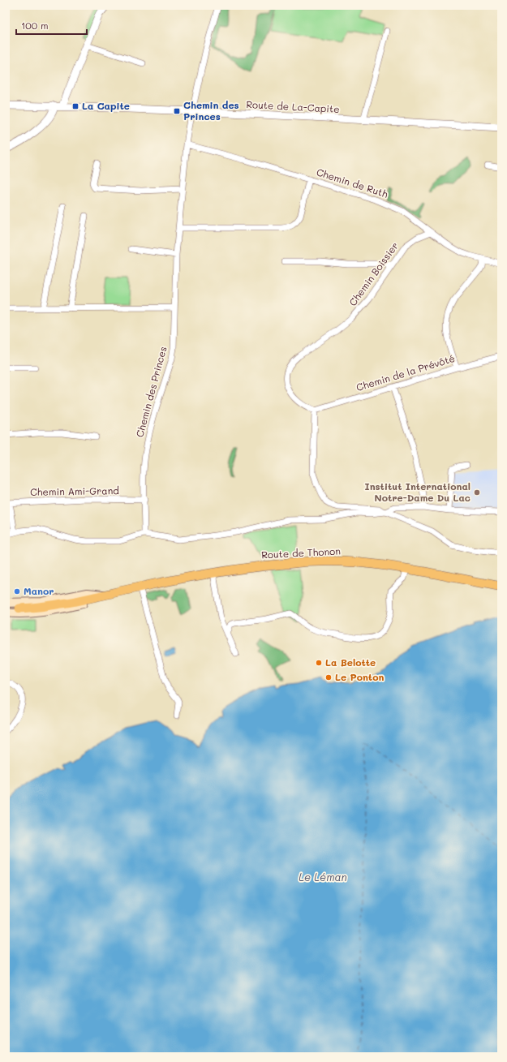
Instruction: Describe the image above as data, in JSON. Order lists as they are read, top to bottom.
{
  "streets": {
    "main road": ["Route de Thonon"],
    "street": [
      "Route de La-Capite",
      "Chemin de Ruth",
      "Chemin Boissier",
      "Chemin de la Prévôté",
      "Chemin des Princes",
      "Chemin Ami-Grand"
    ]
  },
  "crossings": [
    ["Route de La-Capite", "Chemin des Princes"],
    ["Chemin de Ruth", "Chemin Boissier"],
    ["Chemin de Ruth", "Chemin des Princes"],
    ["Chemin Boissier", "Chemin de la Prévôté"],
    ["Chemin des Princes", "Chemin Ami-Grand"]
  ],
  "water": ["Le Léman"],
  "places": {
    "transit": ["La Capite", "Chemin des Princes"],
    "other": [
      "Institut International Notre-Dame Du Lac",
      "Manor",
      "La Belotte",
      "Le Ponton"
    ]
  },
  "scale_bar": "100 m"
}
